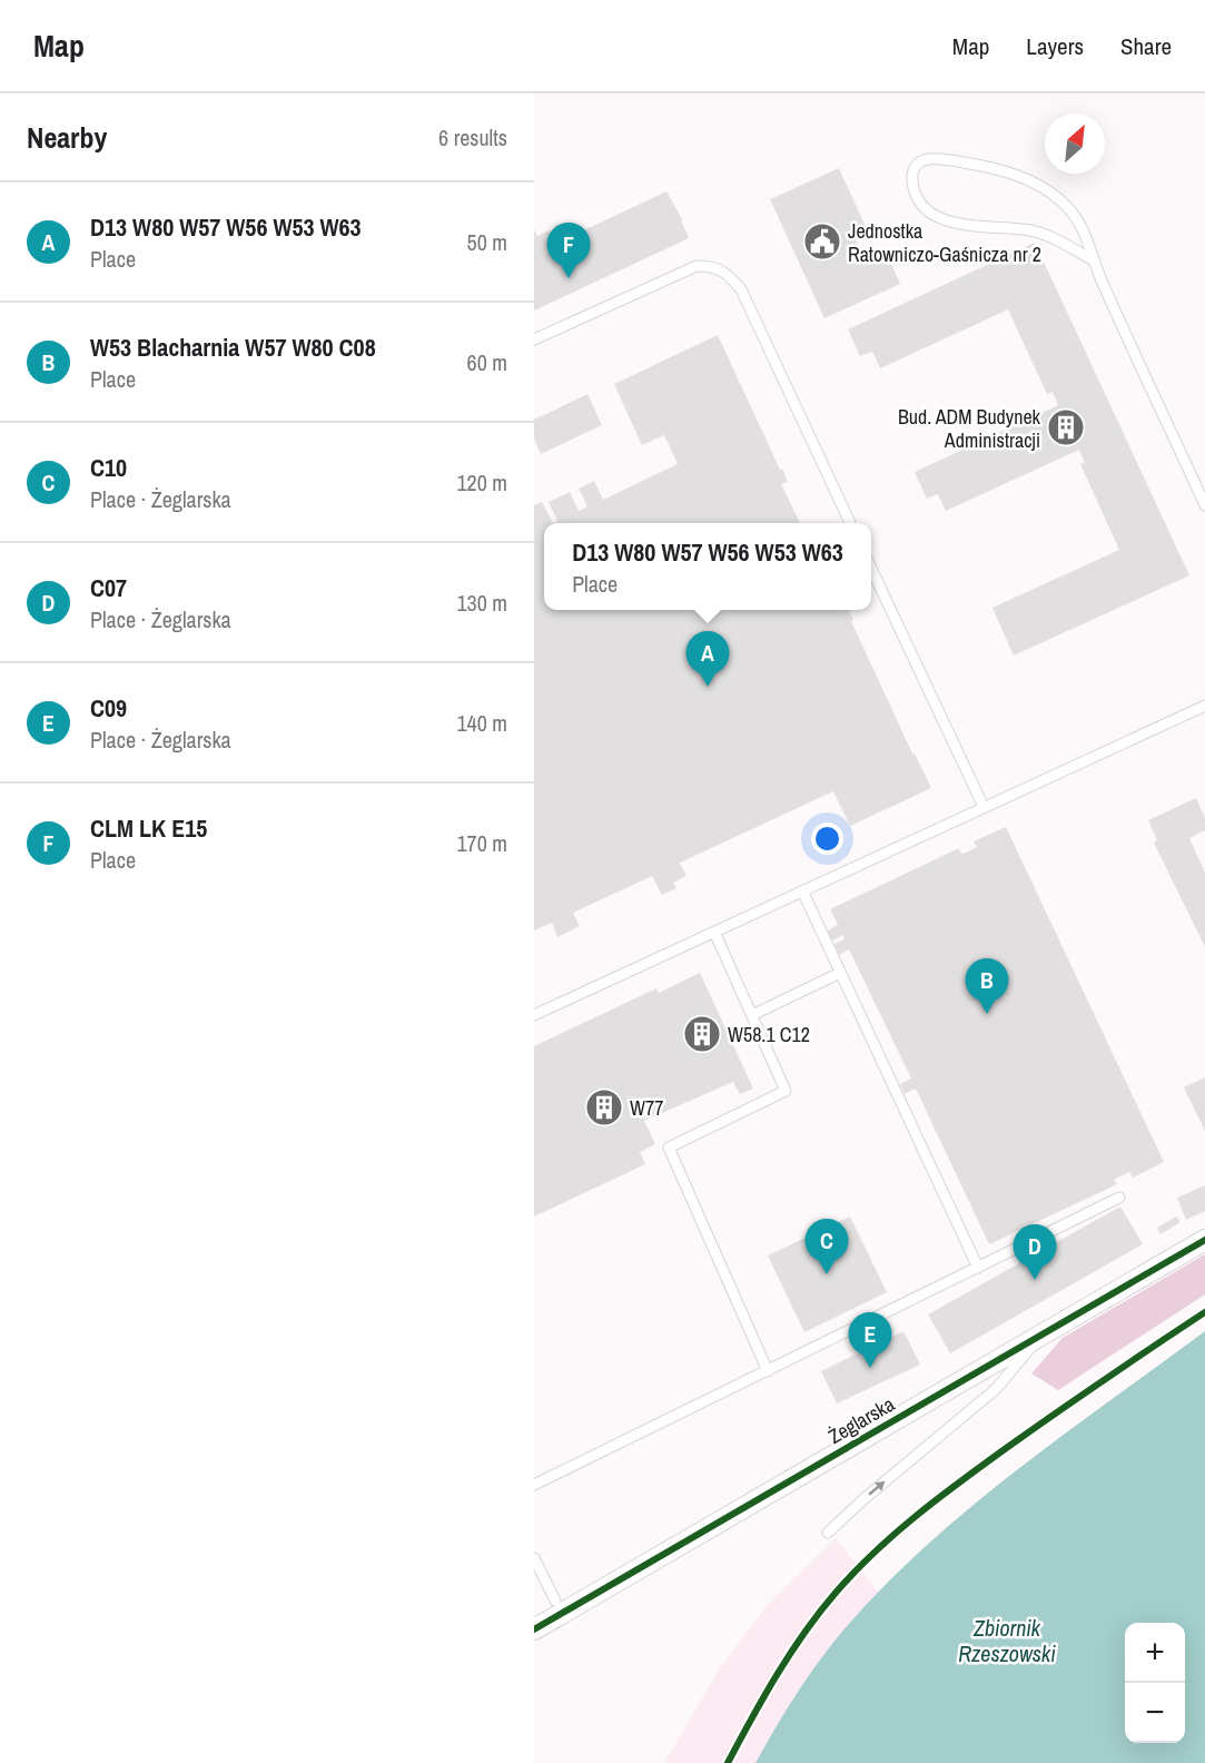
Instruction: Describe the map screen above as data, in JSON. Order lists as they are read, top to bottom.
{
  "streets": {
    "street": ["Żeglarska"]
  },
  "water": ["Zbiornik Rzeszowski"],
  "places": {
    "public building": ["Jednostka Ratowniczo-Gaśnicza nr 2"],
    "building": ["Bud. ADM Budynek Administracji", "W58.1 C12", "W77"]
  },
  "north": "top right",
  "page": {
    "header": "Map",
    "nav": ["Map", "Layers", "Share"],
    "heading": ["Nearby", "6 results"],
    "list": [
      {
        "mark": "A",
        "name": "D13 W80 W57 W56 W53 W63",
        "note": "Place",
        "value": "50 m"
      },
      {
        "mark": "B",
        "name": "W53 Blacharnia W57 W80 C08",
        "note": "Place",
        "value": "60 m"
      },
      {
        "mark": "C",
        "name": "C10",
        "note": "Place · Żeglarska",
        "value": "120 m"
      },
      {
        "mark": "D",
        "name": "C07",
        "note": "Place · Żeglarska",
        "value": "130 m"
      },
      {
        "mark": "E",
        "name": "C09",
        "note": "Place · Żeglarska",
        "value": "140 m"
      },
      {
        "mark": "F",
        "name": "CLM LK E15",
        "note": "Place",
        "value": "170 m"
      }
    ],
    "pins": [
      "F",
      "A",
      "B",
      "C",
      "D",
      "E"
    ],
    "popup": ["D13 W80 W57 W56 W53 W63", "Place"],
    "map_buttons": ["+", "−"]
  }
}
